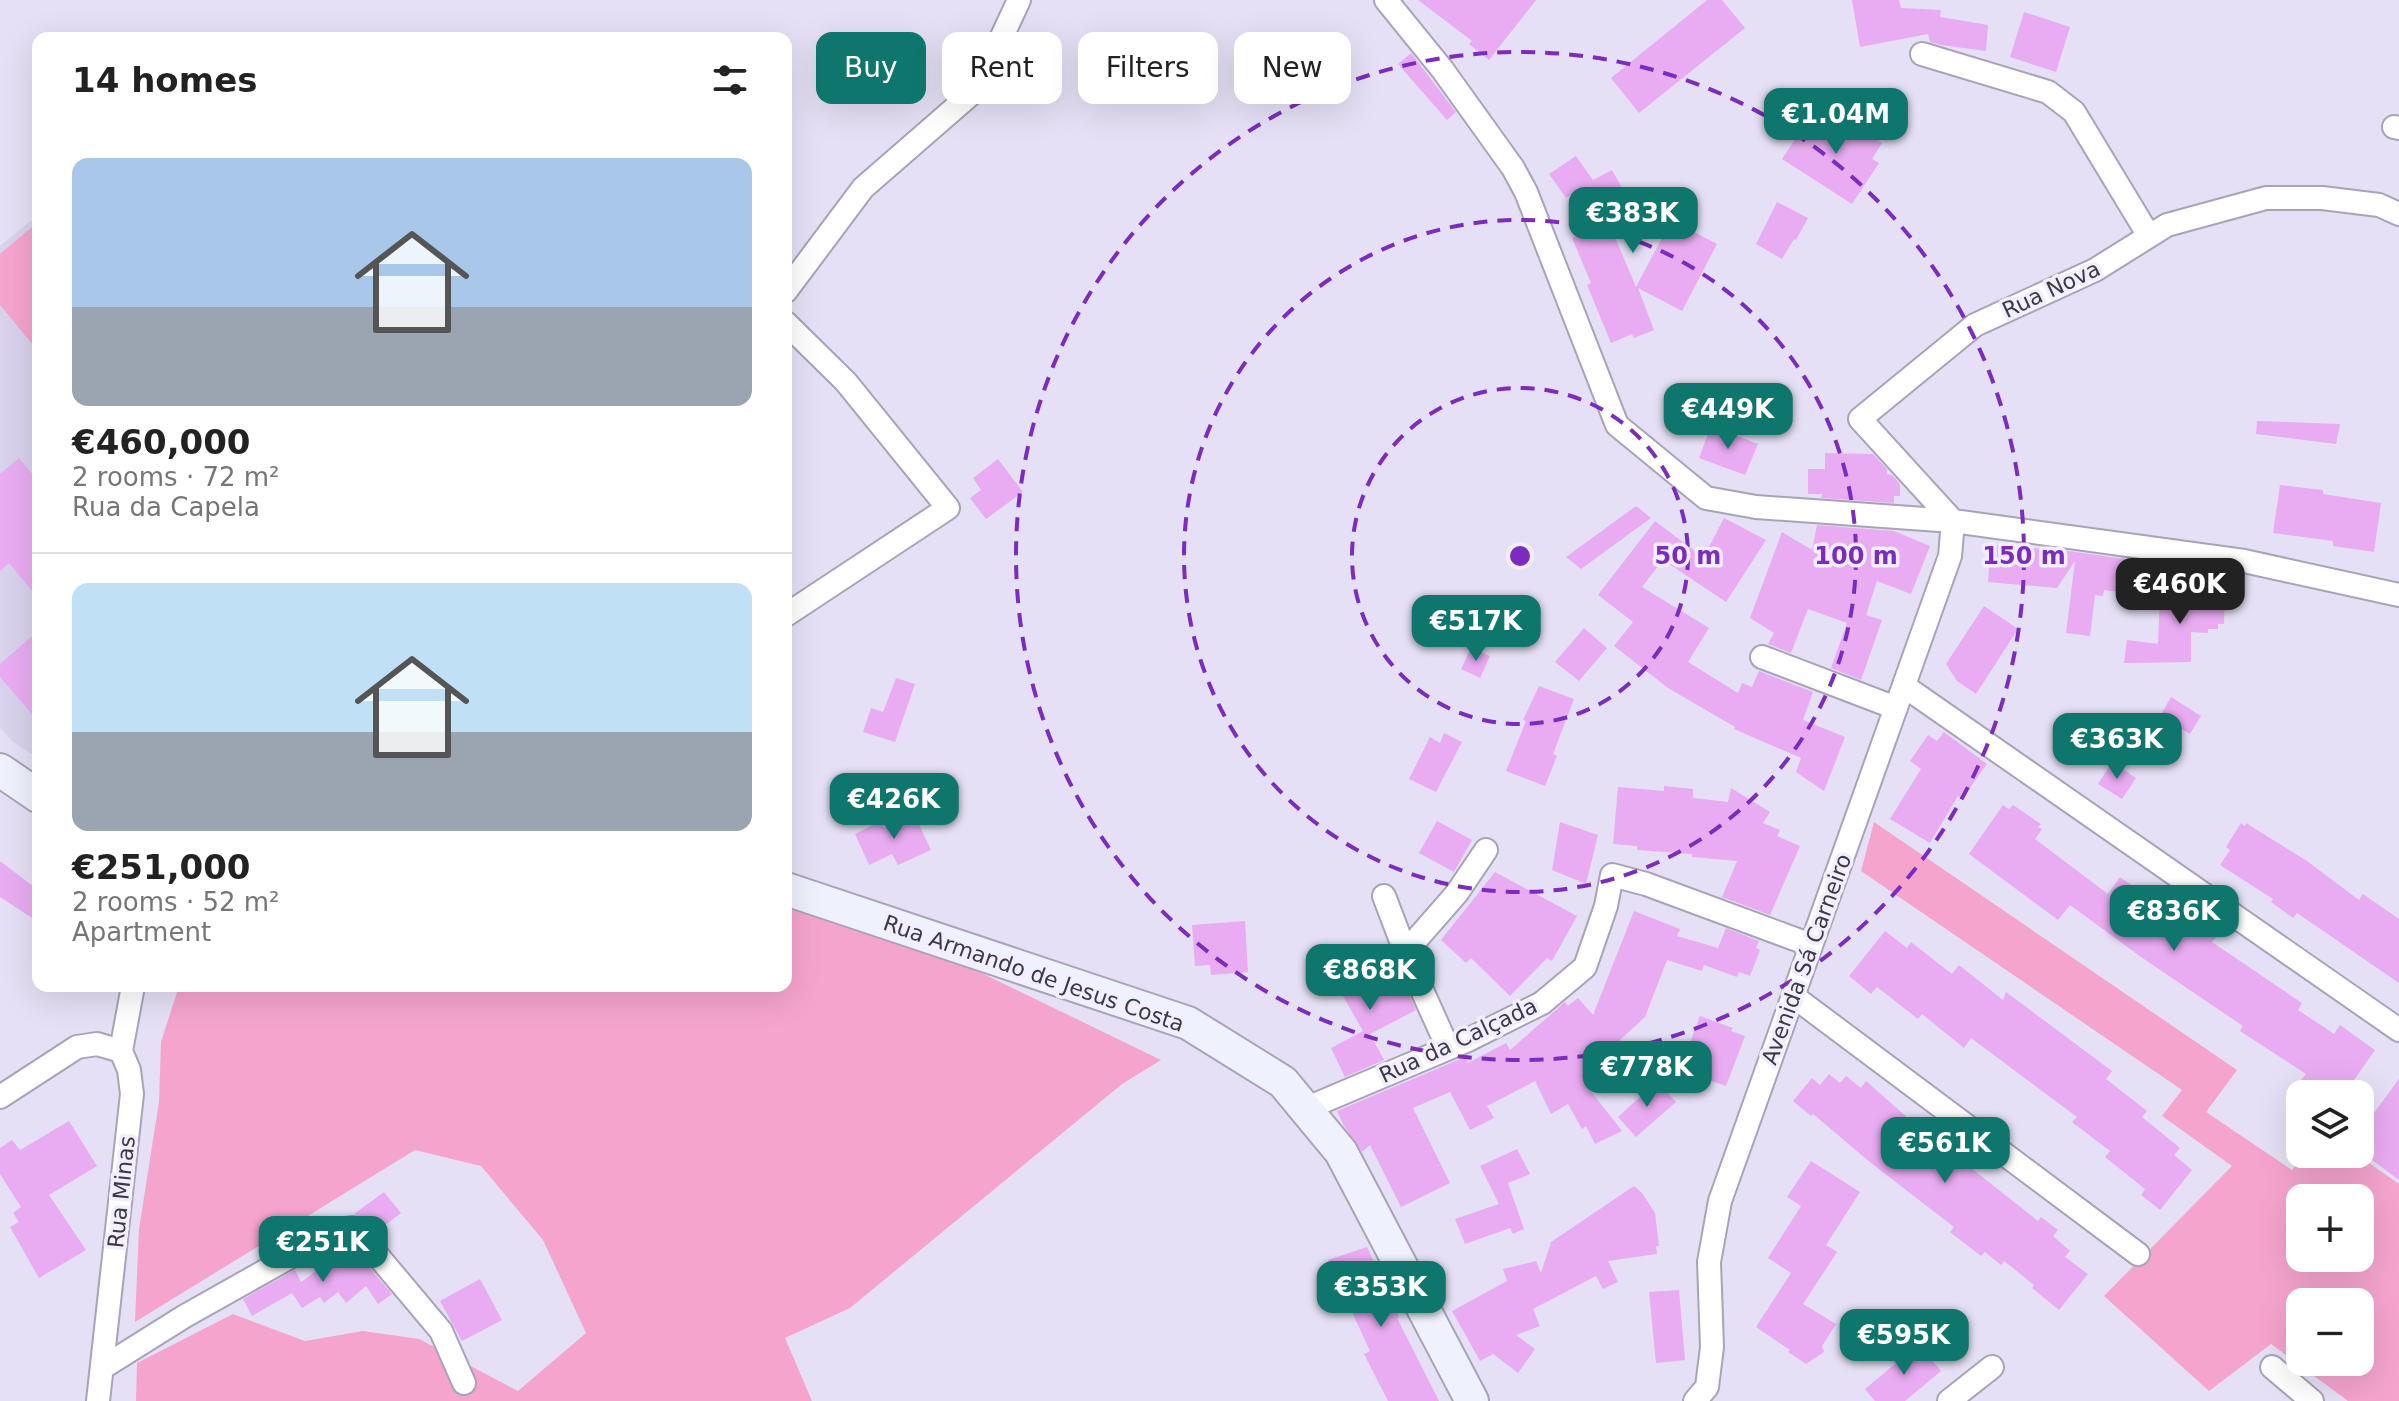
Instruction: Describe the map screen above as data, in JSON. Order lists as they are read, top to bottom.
{
  "streets": {
    "street": [
      "Rua Nova",
      "Avenida Sá Carneiro",
      "Rua Armando de Jesus Costa",
      "Rua da Calçada",
      "Rua Minas"
    ]
  },
  "crossings": [
    ["Rua Nova", "Avenida Sá Carneiro"],
    ["Avenida Sá Carneiro", "Rua da Calçada"],
    ["Rua Armando de Jesus Costa", "Rua da Calçada"]
  ],
  "page": {
    "chip": [
      "Buy",
      "Rent",
      "Filters",
      "New"
    ],
    "heading": "14 homes",
    "price": [
      "€1.04M",
      "€383K",
      "€449K",
      "€460K",
      "€517K",
      "€363K",
      "€426K",
      "€836K",
      "€868K",
      "€778K",
      "€561K",
      "€251K",
      "€353K",
      "€595K"
    ],
    "list": [
      {
        "name": "€460,000",
        "note": "2 rooms · 72 m² · Rua da Capela"
      },
      {
        "name": "€251,000",
        "note": "2 rooms · 52 m² · Apartment"
      }
    ],
    "map_buttons": ["+", "−"]
  },
  "rings": ["50 m", "100 m", "150 m"]
}
